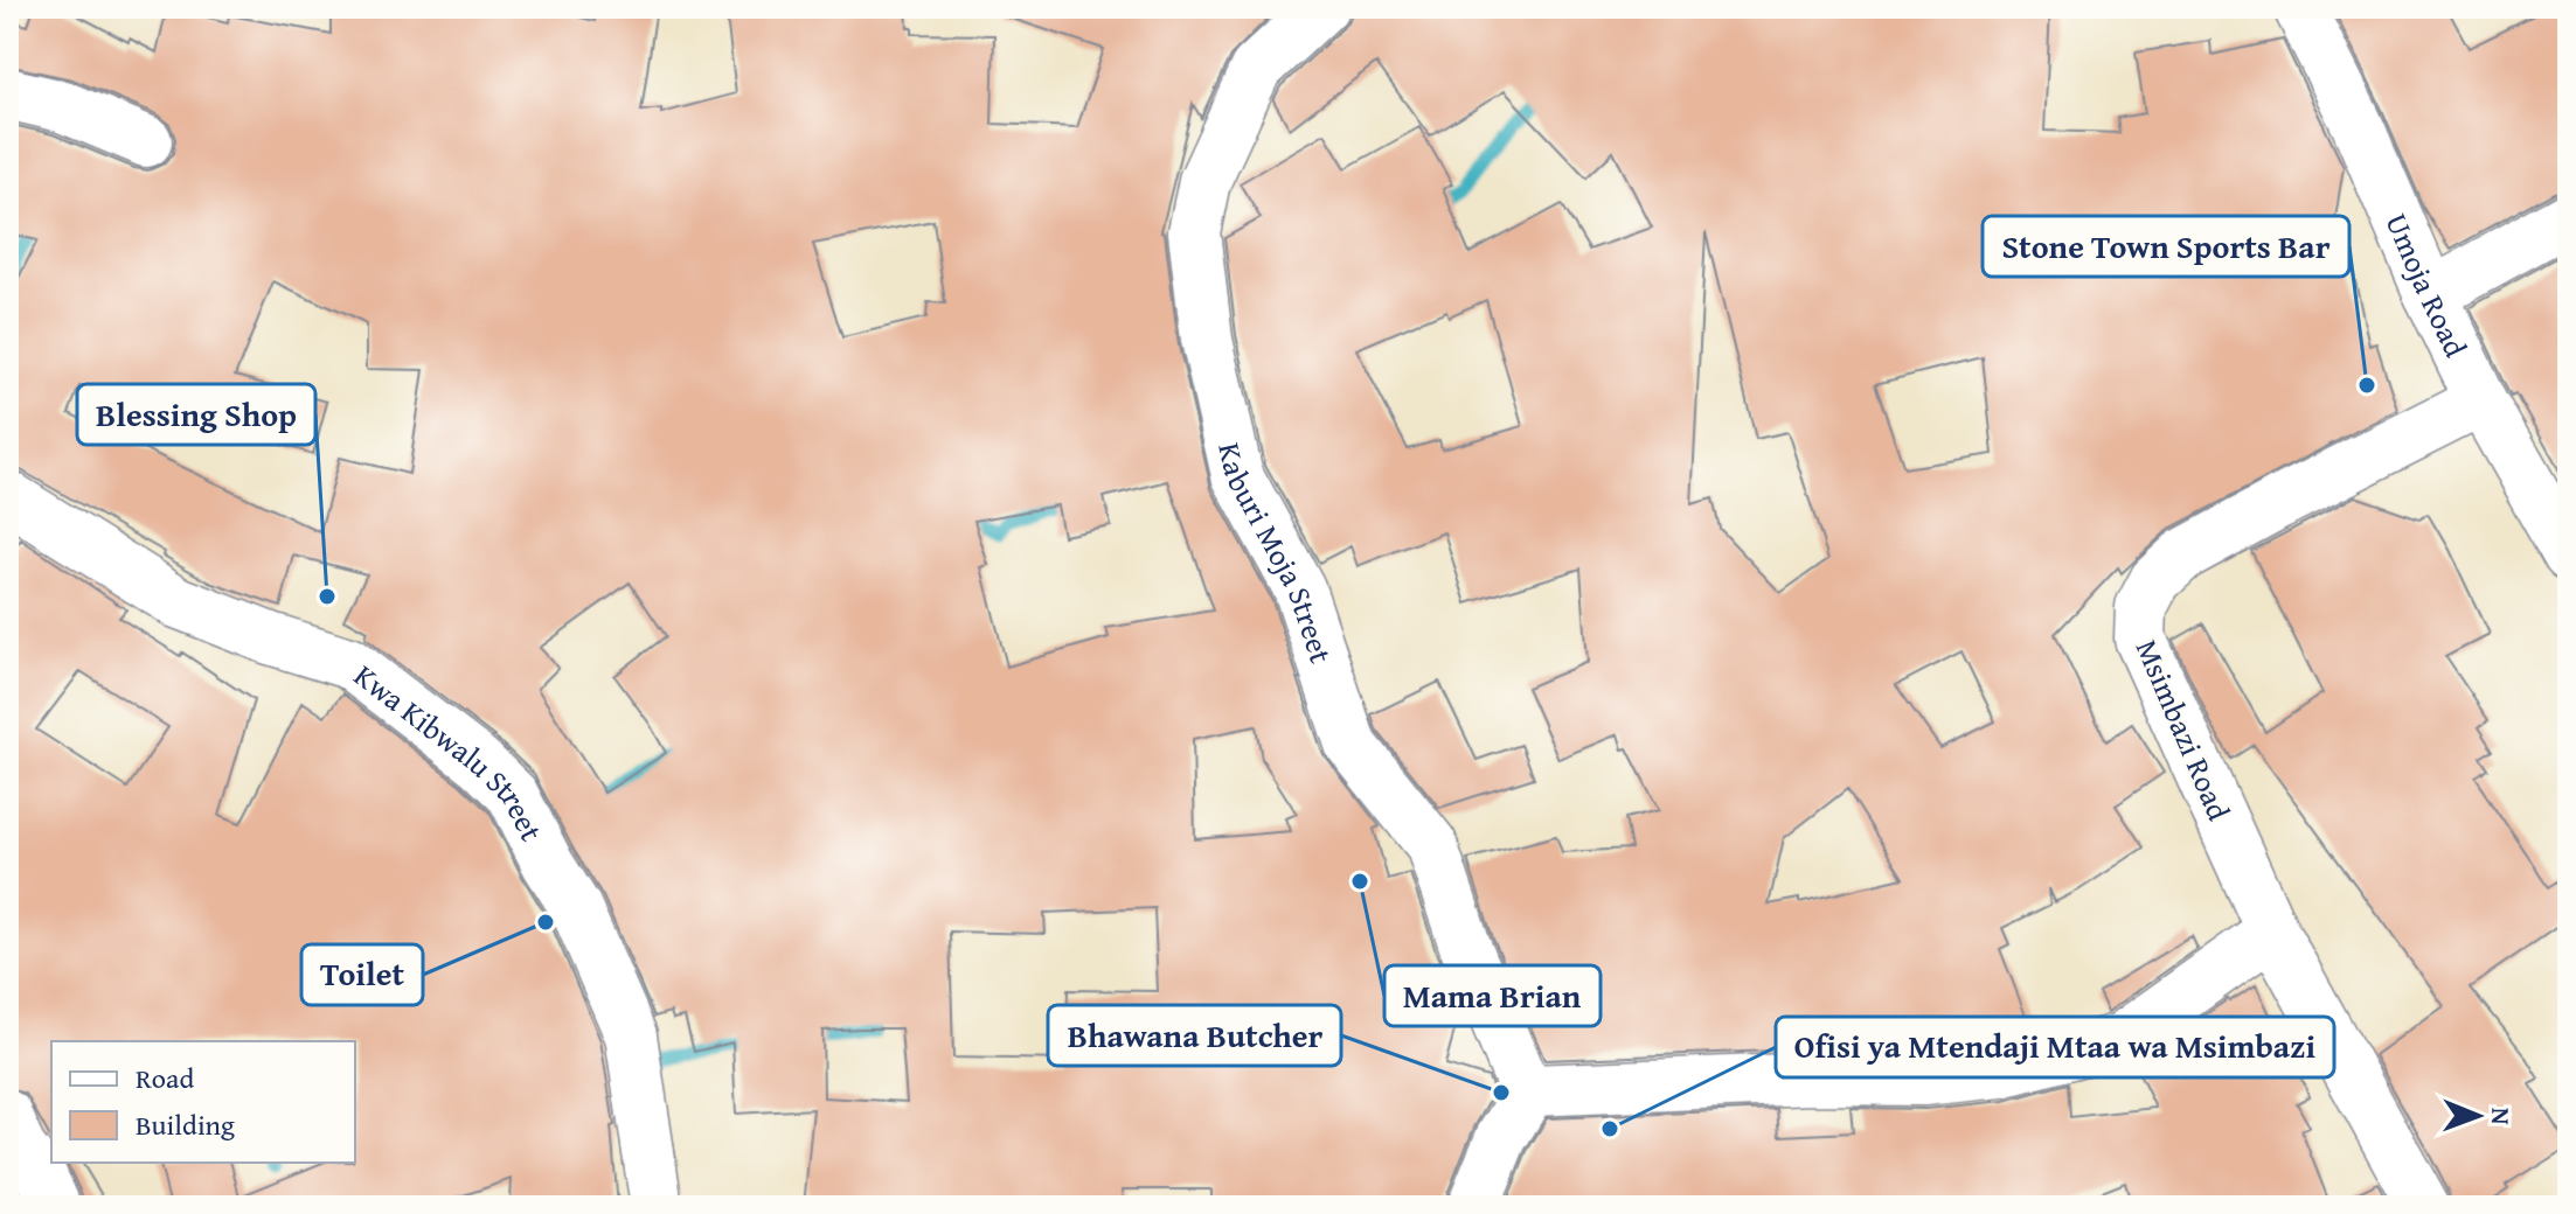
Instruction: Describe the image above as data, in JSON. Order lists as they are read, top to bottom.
{
  "streets": {
    "street": [
      "Umoja Road",
      "Kaburi Moja Street",
      "Msimbazi Road",
      "Kwa Kibwalu Street"
    ]
  },
  "crossings": [
    ["Umoja Road", "Msimbazi Road"]
  ],
  "places": [
    "Stone Town Sports Bar",
    "Blessing Shop",
    "Mama Brian",
    "Toilet",
    "Bhawana Butcher",
    "Ofisi ya Mtendaji Mtaa wa Msimbazi"
  ],
  "legend": ["Road", "Building"],
  "north": "right"
}
